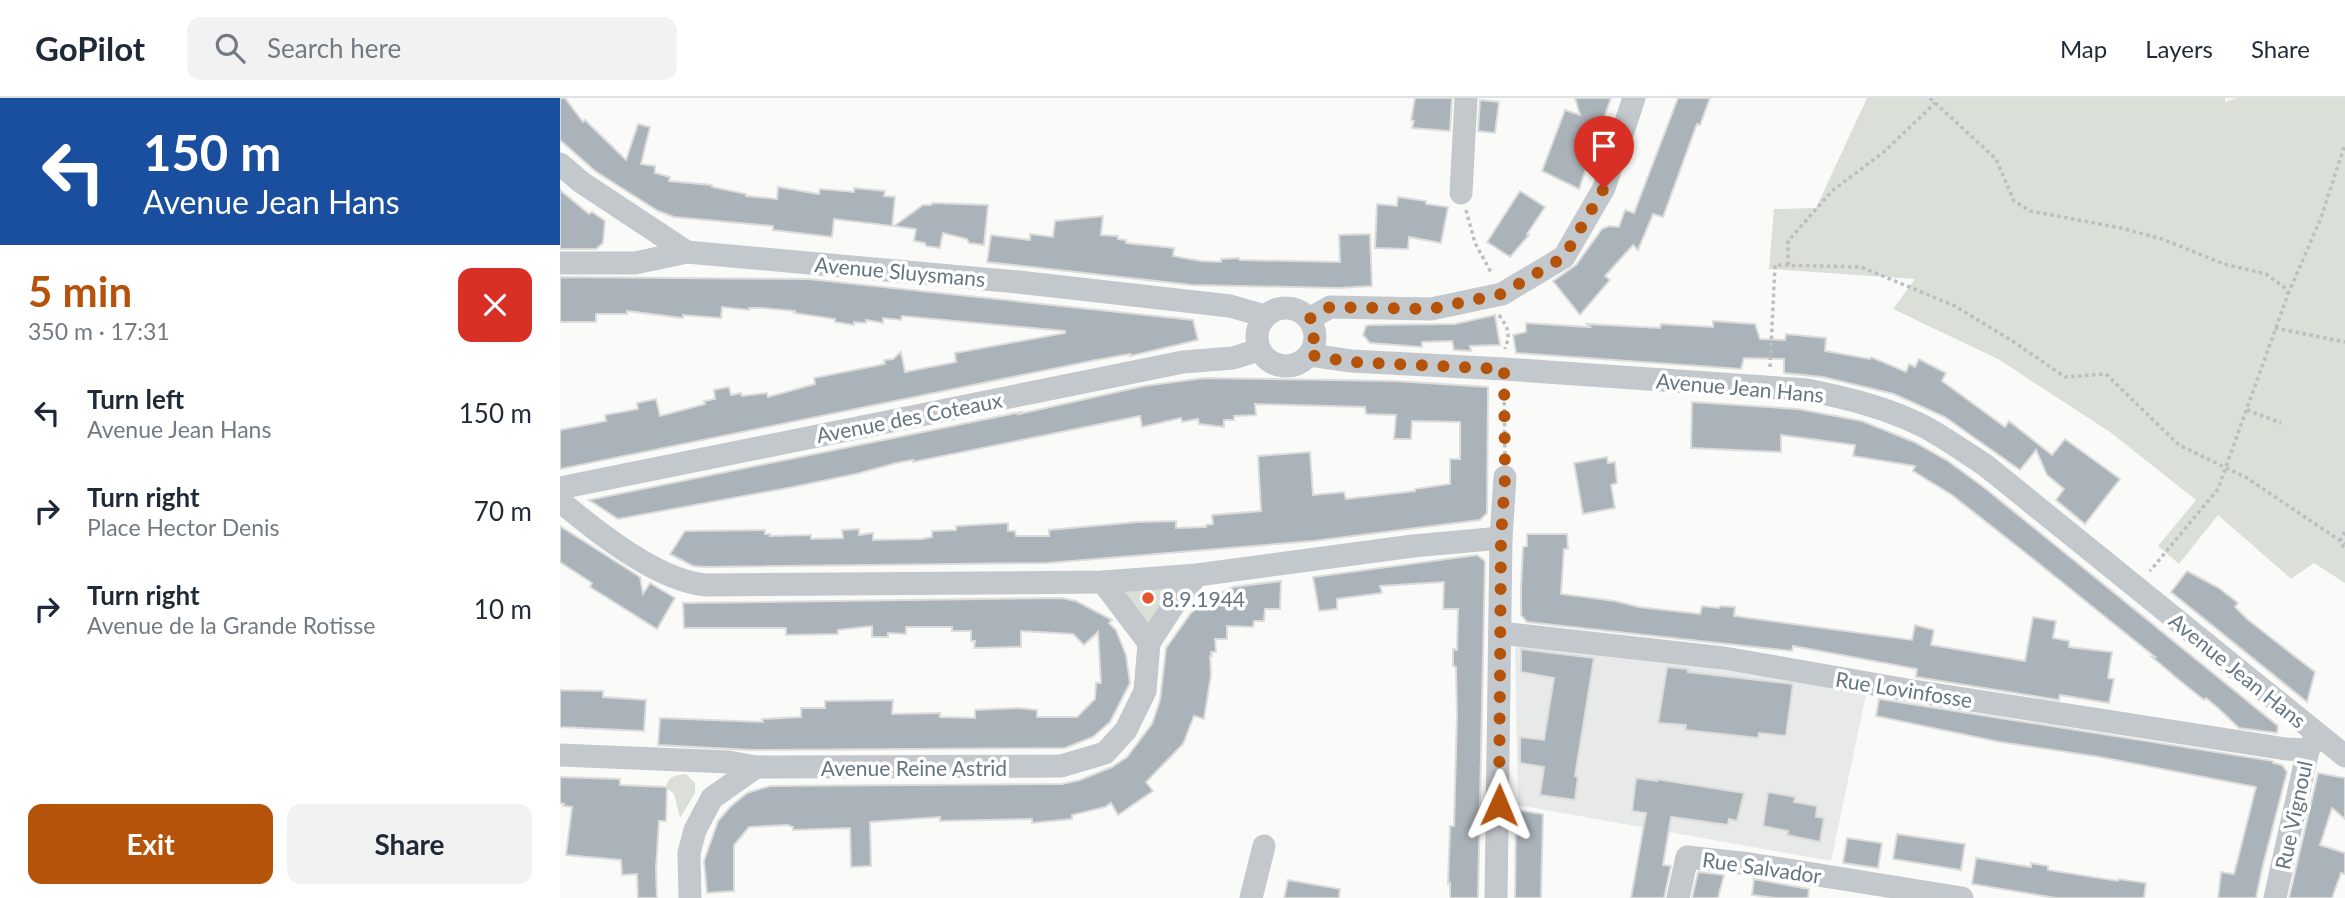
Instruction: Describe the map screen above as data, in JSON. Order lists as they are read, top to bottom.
{
  "streets": {
    "street": [
      "Avenue Sluysmans",
      "Avenue Jean Hans",
      "Avenue des Coteaux",
      "Rue Lovinfosse",
      "Avenue Reine Astrid",
      "Rue Vignoul",
      "Rue Salvador"
    ]
  },
  "crossings": [
    ["Avenue Sluysmans", "Avenue Jean Hans"],
    ["Avenue Sluysmans", "Avenue des Coteaux"],
    ["Avenue Jean Hans", "Avenue des Coteaux"],
    ["Avenue Jean Hans", "Rue Lovinfosse"],
    ["Avenue Jean Hans", "Rue Vignoul"],
    ["Rue Lovinfosse", "Rue Vignoul"]
  ],
  "places": ["8.9.1944"],
  "page": {
    "header": "GoPilot",
    "search": "Search here",
    "nav": ["Map", "Layers", "Share"],
    "turn": ["150 m", "Avenue Jean Hans"],
    "heading": ["5 min", "350 m · 17:31"],
    "list": [
      {
        "name": "Turn left",
        "note": "Avenue Jean Hans",
        "value": "150 m"
      },
      {
        "name": "Turn right",
        "note": "Place Hector Denis",
        "value": "70 m"
      },
      {
        "name": "Turn right",
        "note": "Avenue de la Grande Rotisse",
        "value": "10 m"
      }
    ],
    "buttons": ["Exit", "Share"]
  }
}
